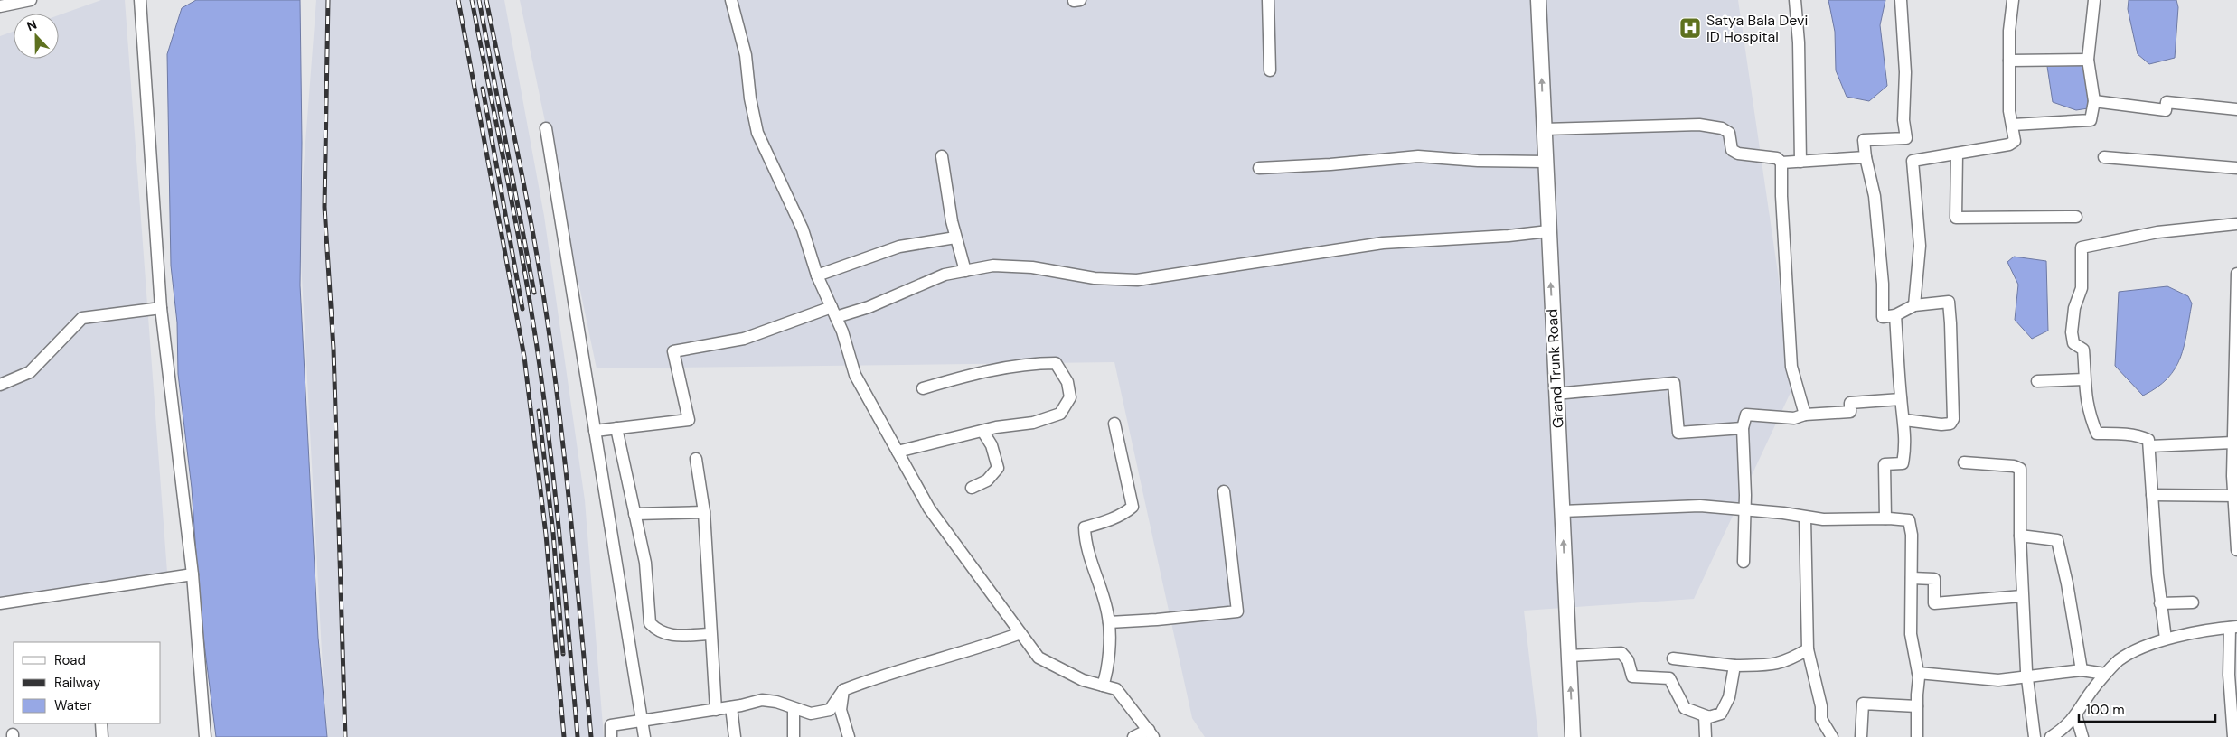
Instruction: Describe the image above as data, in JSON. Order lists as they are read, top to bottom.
{
  "streets": {
    "main road": ["Grand Trunk Road"]
  },
  "one_way": ["Grand Trunk Road"],
  "places": {
    "hospital": ["Satya Bala Devi ID Hospital"]
  },
  "legend": ["Road", "Railway", "Water"],
  "scale_bar": "100 m",
  "north": "top"
}
